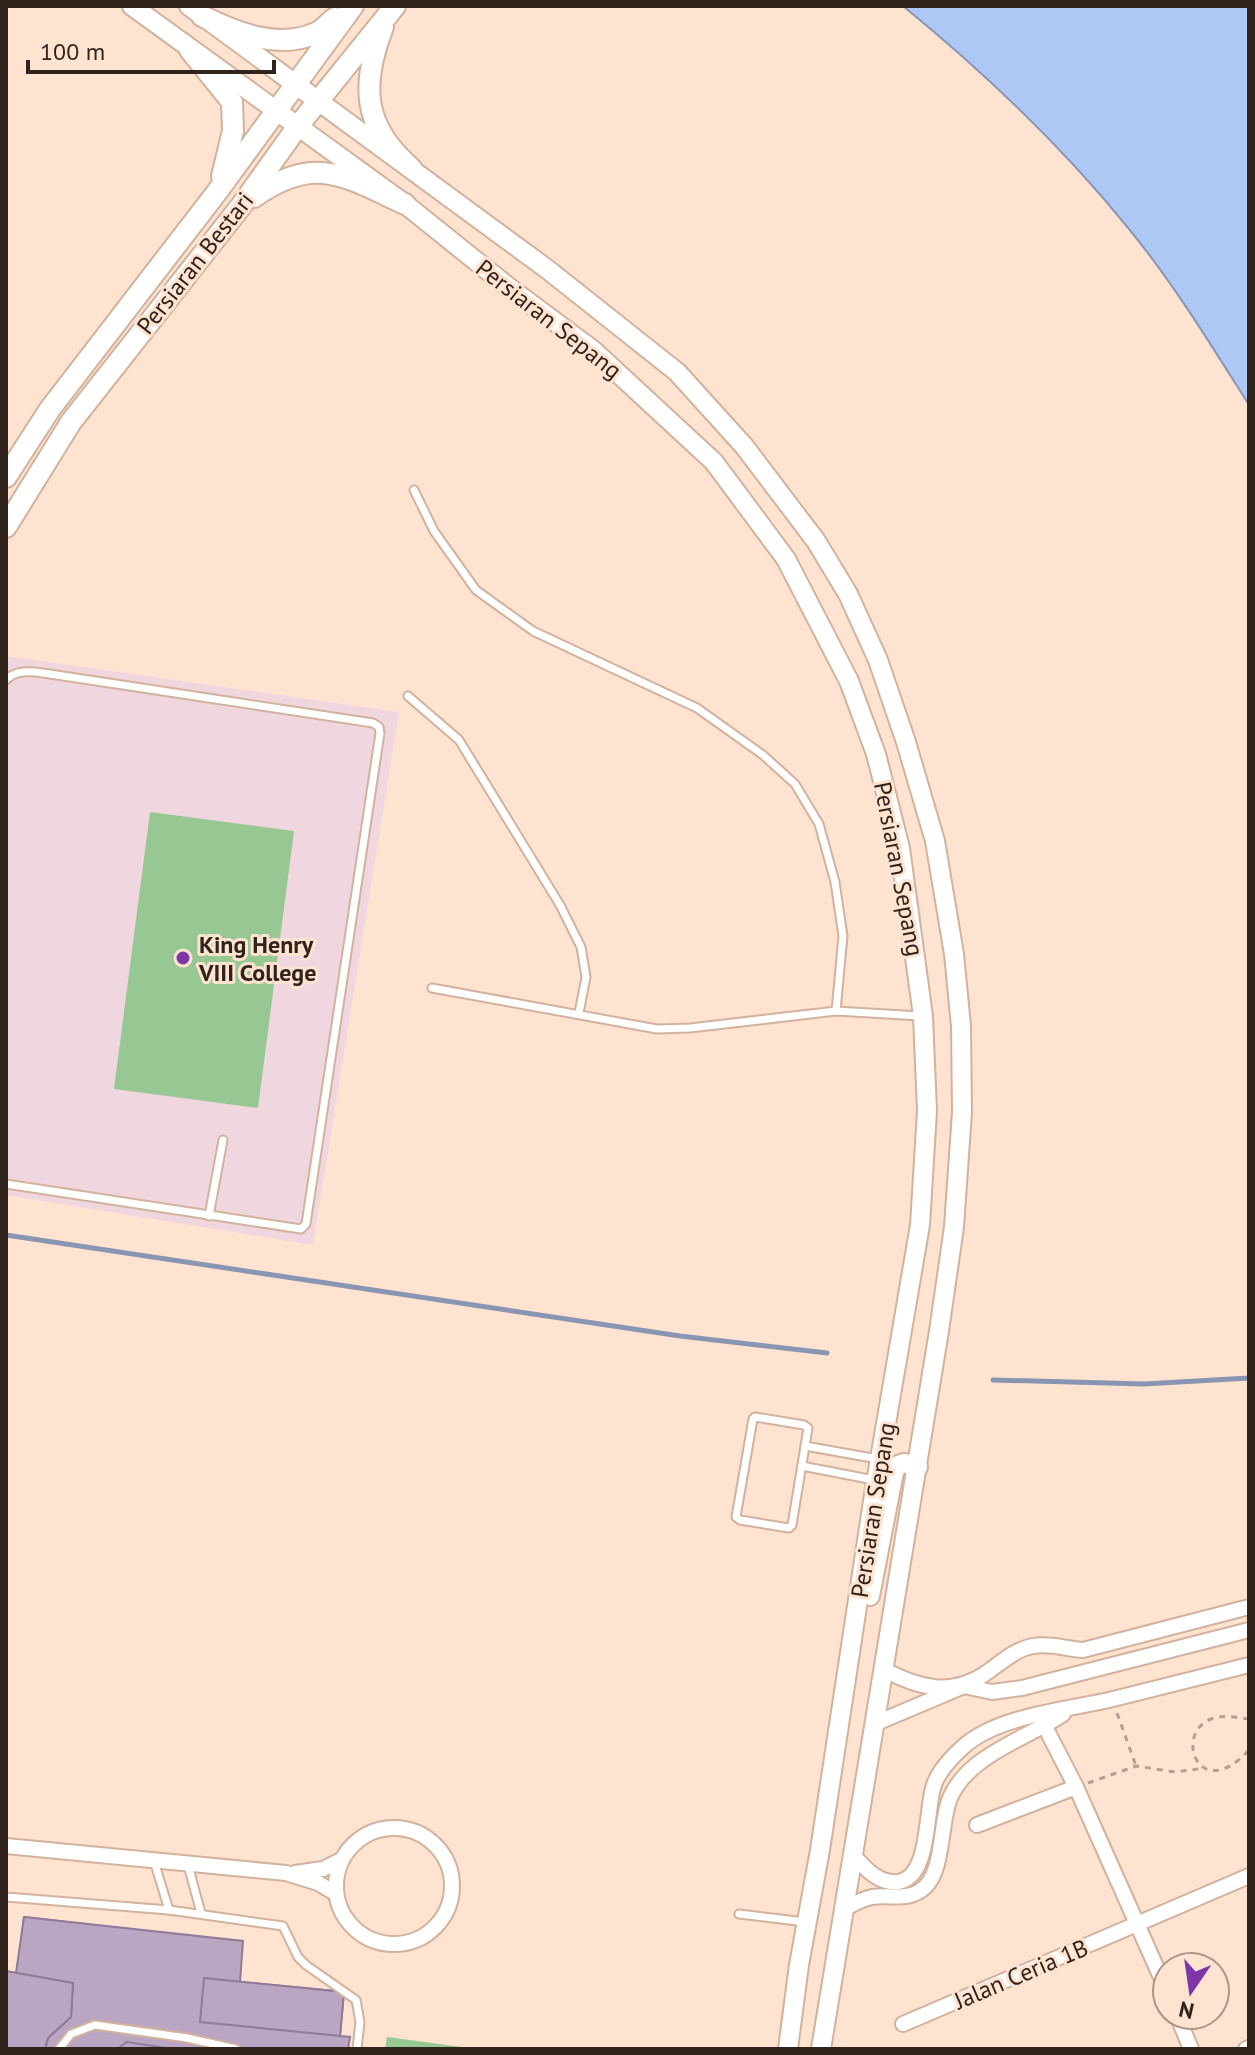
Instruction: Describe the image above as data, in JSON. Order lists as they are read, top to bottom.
{
  "streets": {
    "main road": ["Persiaran Bestari"],
    "street": ["Persiaran Sepang", "Jalan Ceria 1B"]
  },
  "crossings": [
    ["Persiaran Bestari", "Persiaran Sepang"]
  ],
  "places": ["King Henry VIII College"],
  "scale_bar": "100 m",
  "north": "bottom"
}
